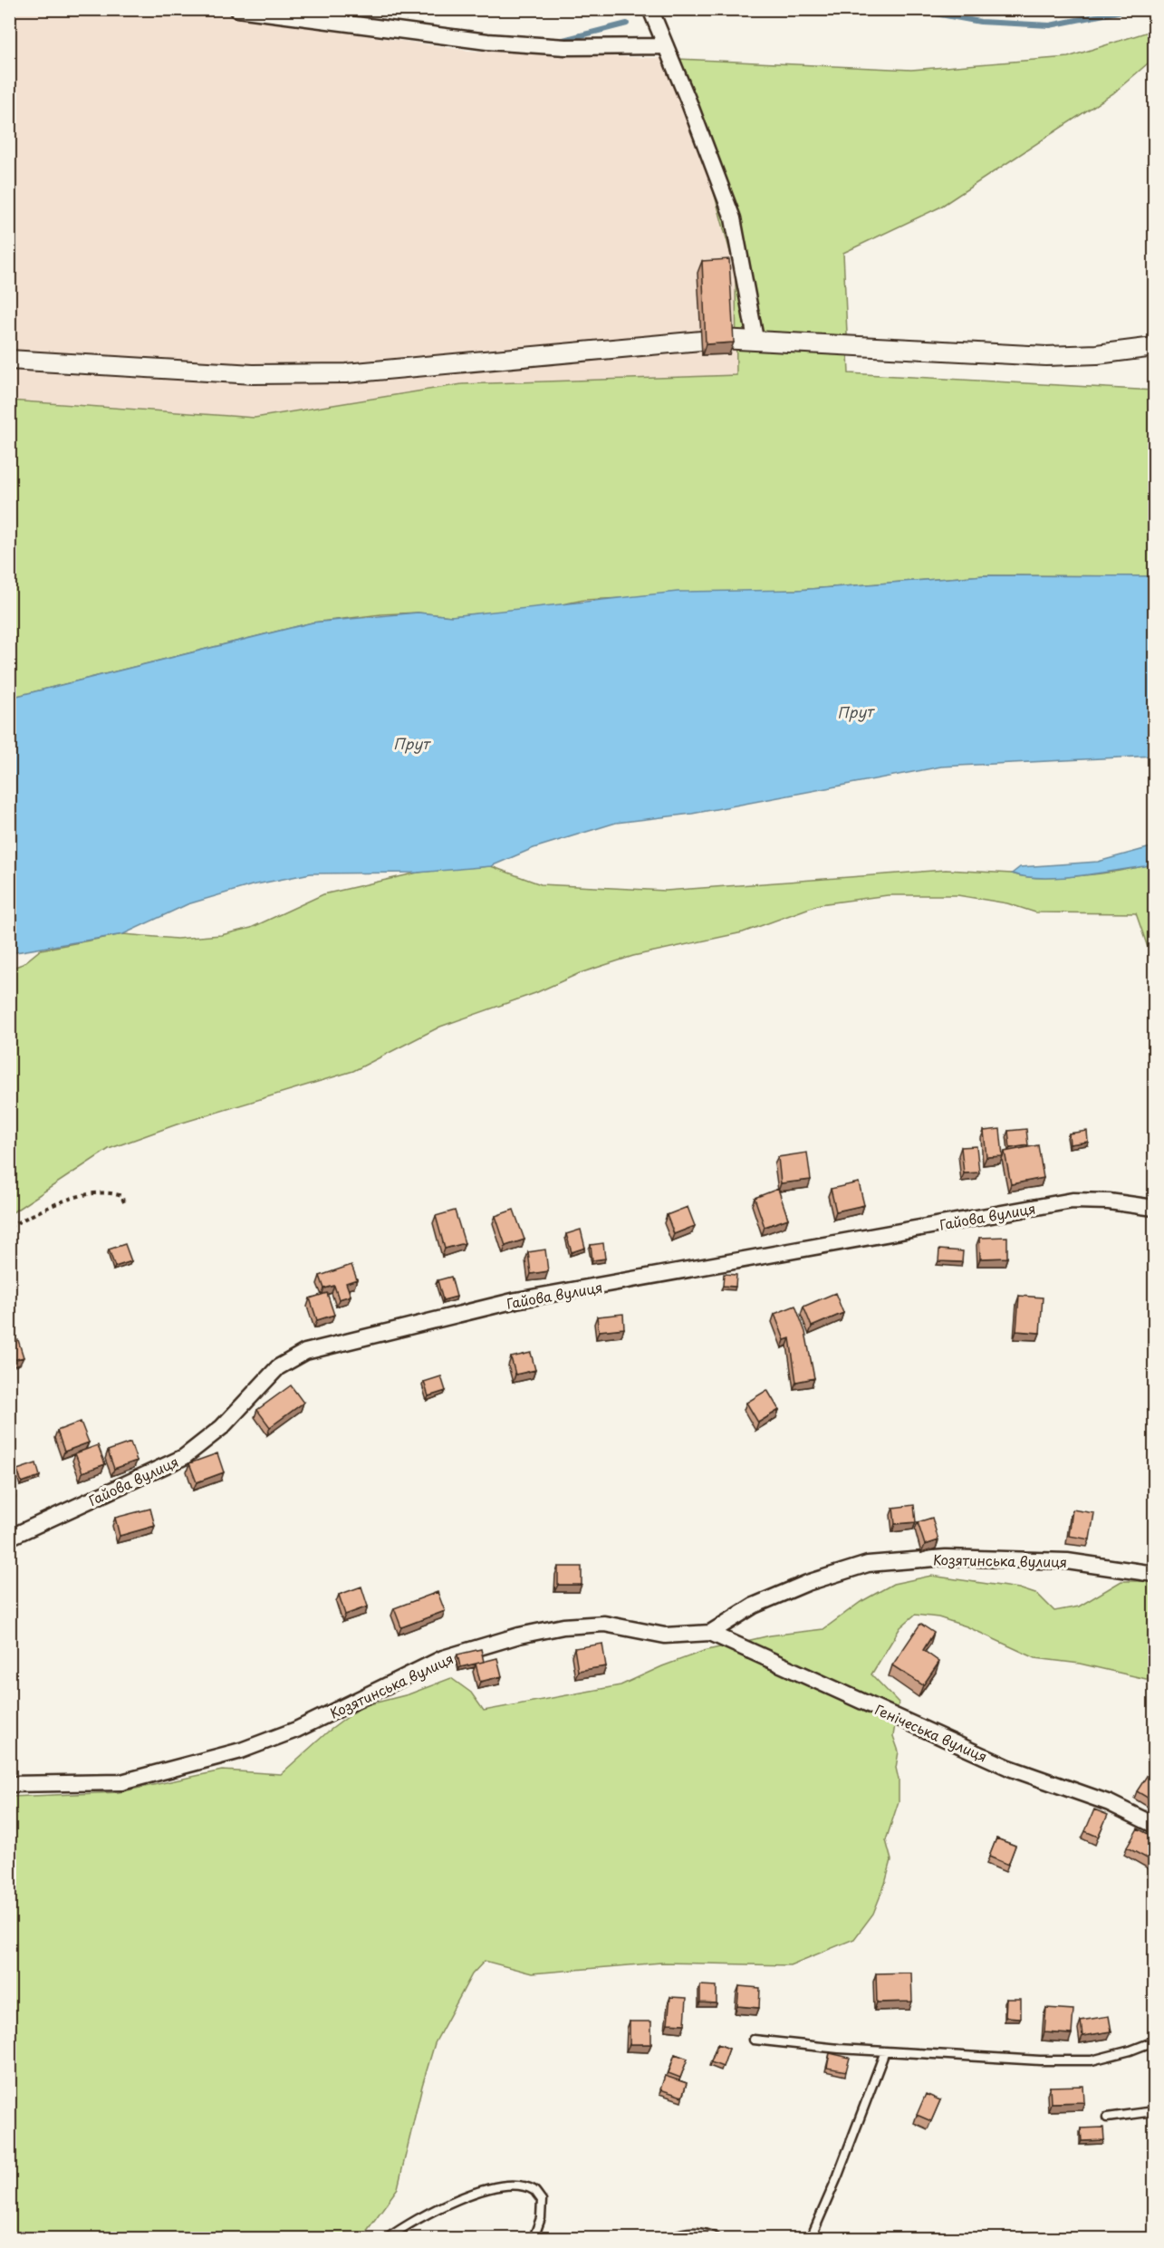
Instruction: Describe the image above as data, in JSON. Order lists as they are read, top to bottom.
{
  "streets": {
    "street": ["Гайова вулиця", "Козятинська вулиця", "Генічеська вулиця"]
  },
  "crossings": [
    ["Козятинська вулиця", "Генічеська вулиця"]
  ],
  "water": ["Прут"]
}
